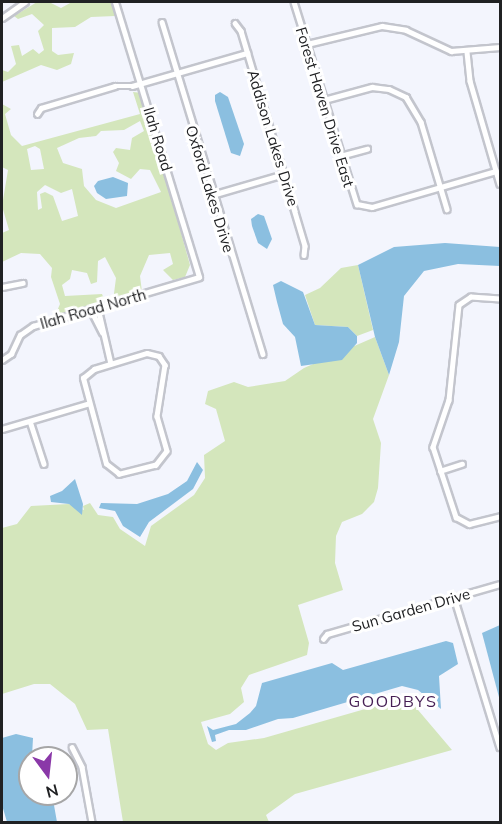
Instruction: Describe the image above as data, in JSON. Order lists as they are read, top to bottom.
{
  "streets": {
    "street": [
      "Forest Haven Drive East",
      "Addison Lakes Drive",
      "Ilah Road",
      "Oxford Lakes Drive",
      "Ilah Road North",
      "Sun Garden Drive"
    ]
  },
  "crossings": [
    ["Ilah Road", "Ilah Road North"]
  ],
  "districts": ["GOODBYS"],
  "north": "bottom"
}
